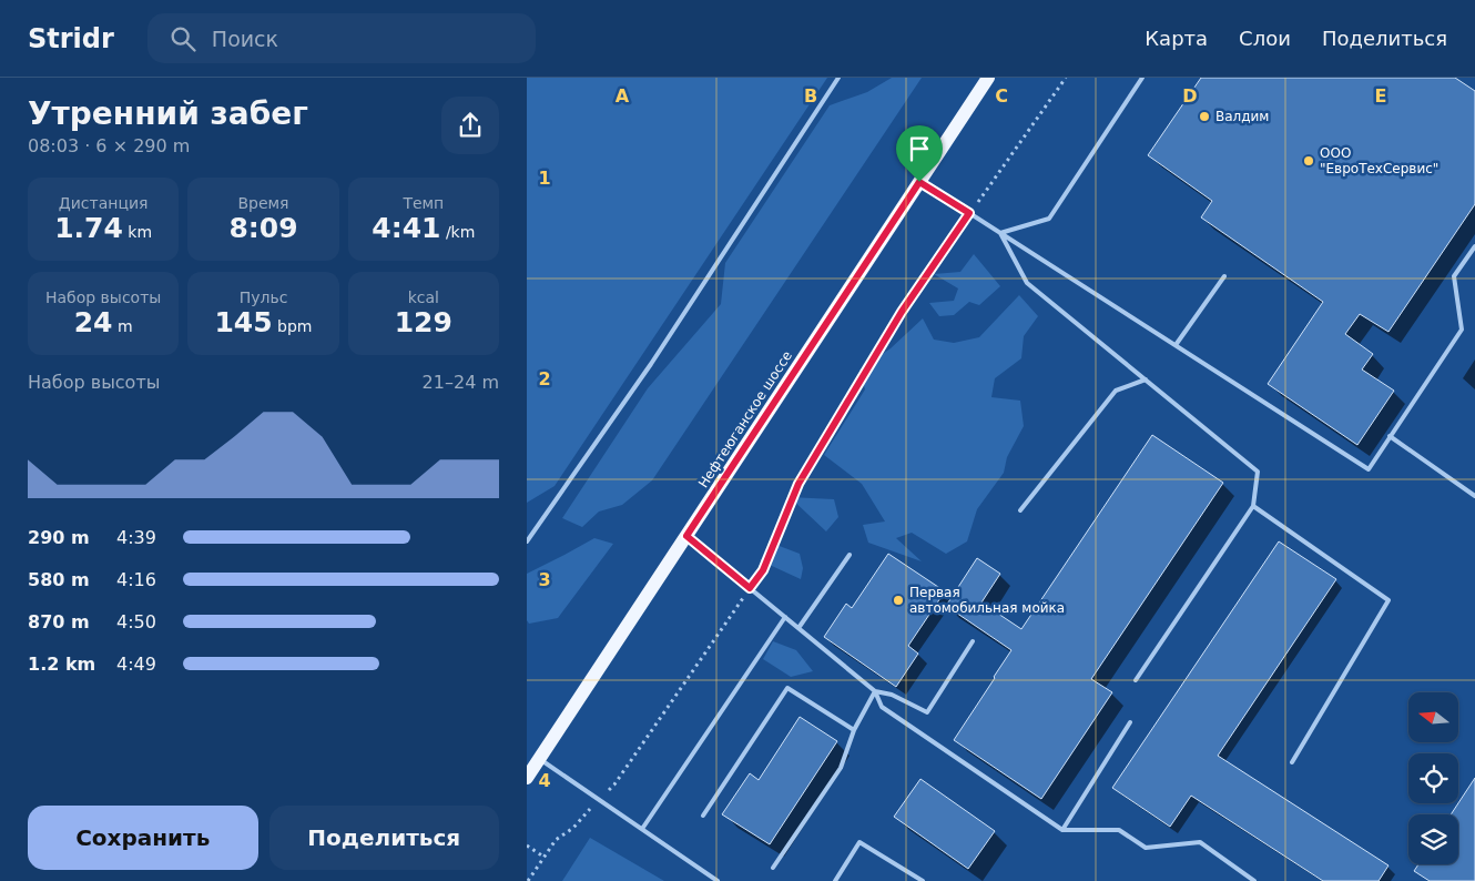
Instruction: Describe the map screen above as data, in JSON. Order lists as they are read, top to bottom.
{
  "streets": {
    "main road": ["Нефтеюганское шоссе"]
  },
  "places": ["Валдим", "ООО \"ЕвроТехСервис\"", "Первая автомобильная мойка"],
  "north": "left",
  "page": {
    "header": "Stridr",
    "search": "Поиск",
    "nav": ["Карта", "Слои", "Поделиться"],
    "heading": ["Утренний забег", "08:03 · 6 × 290 m"],
    "stats": [
      ["Дистанция", "1.74 km"],
      ["Время", "8:09"],
      ["Темп", "4:41 /km"],
      ["Набор высоты", "24 m"],
      ["Пульс", "145 bpm"],
      ["kcal", "129"]
    ],
    "chart": ["Набор высоты", "21–24 m"],
    "list": [
      {
        "name": "290 m",
        "note": "4:39"
      },
      {
        "name": "580 m",
        "note": "4:16"
      },
      {
        "name": "870 m",
        "note": "4:50"
      },
      {
        "name": "1.2 km",
        "note": "4:49"
      }
    ],
    "buttons": ["Сохранить", "Поделиться"]
  },
  "grid": {
    "columns": [
      "A",
      "B",
      "C",
      "D",
      "E"
    ],
    "rows": [
      "1",
      "2",
      "3",
      "4"
    ]
  }
}
